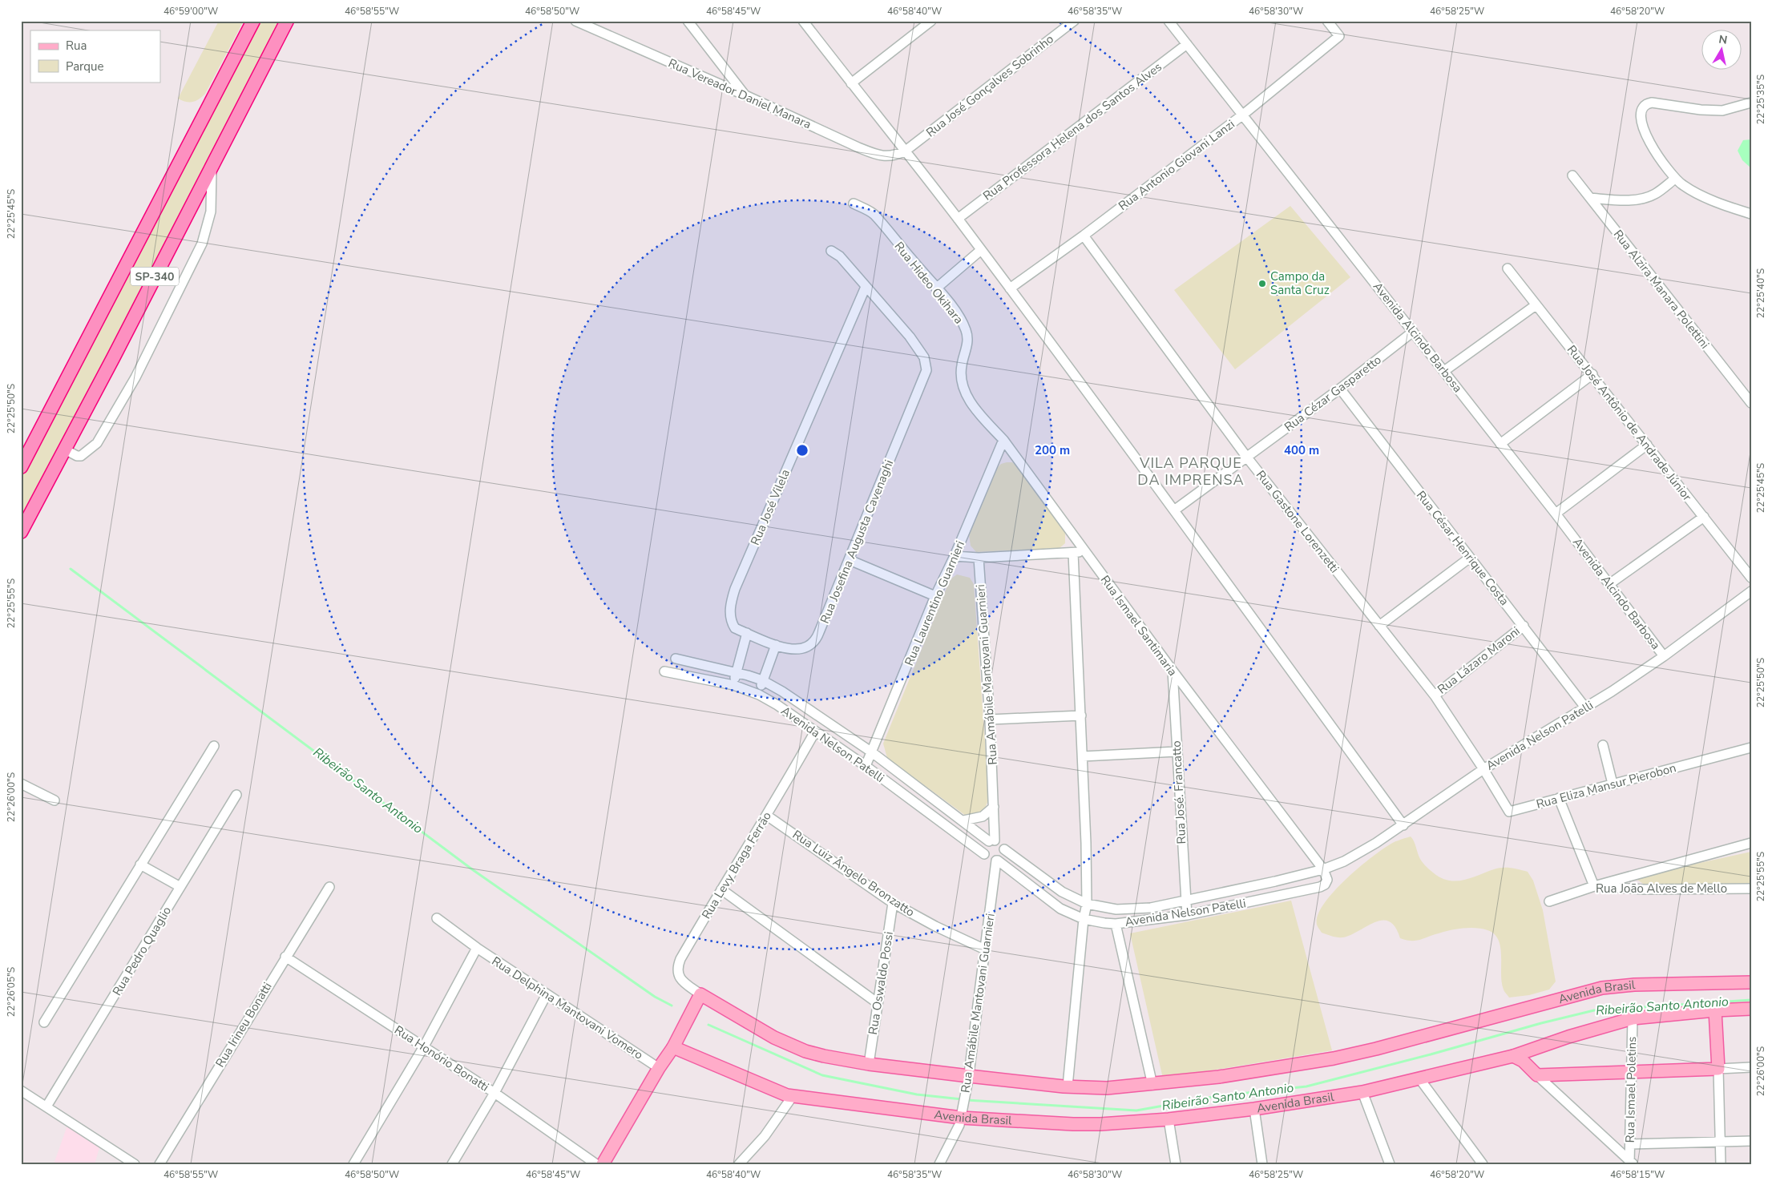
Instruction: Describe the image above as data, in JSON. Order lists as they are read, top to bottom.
{
  "streets": {
    "highway": ["SP-340"],
    "main road": ["Avenida Brasil"],
    "street": [
      "Rua José Gonçalves Sobrinho",
      "Rua Vereador Daniel Manara",
      "Rua Professora Helena dos Santos Alves",
      "Rua Antonio Giovani Lanzi",
      "Rua Hideo Okihara",
      "Rua Alzira Manara Polettini",
      "Avenida Alcindo Barbosa",
      "Rua Cézar Gasparetto",
      "Rua José Antônio de Andrade Júnior",
      "Rua José Vilela",
      "Rua Gastone Lorenzetti",
      "Rua Josefina Augusta Cavenaghi",
      "Rua César Henrique Costa",
      "Rua Laurentino Guarnieri",
      "Rua Ismael Santimaria",
      "Rua Lázaro Maroni",
      "Rua Amábile Mantovani Guarnieri",
      "Avenida Nelson Patelli",
      "Rua Eliza Mansur Pierobon",
      "Rua José. Francatto",
      "Rua Levy Braga Ferrão",
      "Rua Luiz Ângelo Bronzatto",
      "Rua João Alves de Mello",
      "Rua Pedro Quaglio",
      "Rua Oswaldo Possi",
      "Rua Delphina Mantovani Vomero",
      "Rua Irineu Bonatti",
      "Rua Honório Bonatti",
      "Rua Ismael Poletins"
    ]
  },
  "crossings": [
    ["Rua José Gonçalves Sobrinho", "Rua Vereador Daniel Manara"],
    ["Rua Professora Helena dos Santos Alves", "Avenida Alcindo Barbosa"],
    ["Rua Antonio Giovani Lanzi", "Avenida Alcindo Barbosa"],
    ["Rua Antonio Giovani Lanzi", "Rua Gastone Lorenzetti"],
    ["Rua Hideo Okihara", "Rua Ismael Santimaria"],
    ["Avenida Alcindo Barbosa", "Rua Cézar Gasparetto"],
    ["Avenida Alcindo Barbosa", "Avenida Nelson Patelli"],
    ["Rua Cézar Gasparetto", "Rua Gastone Lorenzetti"],
    ["Rua Cézar Gasparetto", "Rua César Henrique Costa"],
    ["Rua José Vilela", "Rua Josefina Augusta Cavenaghi"],
    ["Rua Gastone Lorenzetti", "Rua Lázaro Maroni"],
    ["Rua Gastone Lorenzetti", "Avenida Nelson Patelli"],
    ["Rua Gastone Lorenzetti", "Rua Eliza Mansur Pierobon"],
    ["Rua César Henrique Costa", "Rua Lázaro Maroni"],
    ["Rua César Henrique Costa", "Avenida Nelson Patelli"],
    ["Rua Laurentino Guarnieri", "Rua Ismael Santimaria"],
    ["Rua Laurentino Guarnieri", "Avenida Nelson Patelli"],
    ["Rua Ismael Santimaria", "Avenida Nelson Patelli"],
    ["Rua Ismael Santimaria", "Rua José. Francatto"],
    ["Rua Amábile Mantovani Guarnieri", "Avenida Nelson Patelli"],
    ["Rua Amábile Mantovani Guarnieri", "Rua Luiz Ângelo Bronzatto"],
    ["Rua Amábile Mantovani Guarnieri", "Avenida Brasil"],
    ["Avenida Nelson Patelli", "Rua Eliza Mansur Pierobon"],
    ["Avenida Nelson Patelli", "Rua José. Francatto"],
    ["Avenida Nelson Patelli", "Rua Levy Braga Ferrão"],
    ["Rua Levy Braga Ferrão", "Rua Luiz Ângelo Bronzatto"],
    ["Rua Levy Braga Ferrão", "Avenida Brasil"],
    ["Rua Luiz Ângelo Bronzatto", "Rua Oswaldo Possi"],
    ["Rua Oswaldo Possi", "Avenida Brasil"],
    ["Avenida Brasil", "Rua Ismael Poletins"],
    ["Rua Irineu Bonatti", "Rua Honório Bonatti"]
  ],
  "districts": ["VILA PARQUE DA IMPRENSA"],
  "water": ["Ribeirão Santo Antonio"],
  "places": ["Campo da Santa Cruz"],
  "legend": ["Rua", "Parque"],
  "north": "top",
  "coordinates": [
    "46°59'00\"W",
    "46°58'55\"W",
    "46°58'50\"W",
    "46°58'45\"W",
    "46°58'40\"W",
    "46°58'35\"W",
    "46°58'30\"W",
    "46°58'25\"W",
    "46°58'20\"W",
    "22°25'35\"S",
    "22°25'45\"S",
    "22°25'40\"S",
    "22°25'50\"S",
    "22°25'55\"S",
    "22°26'00\"S",
    "22°26'05\"S",
    "46°58'15\"W"
  ],
  "rings": ["200 m", "400 m"]
}
